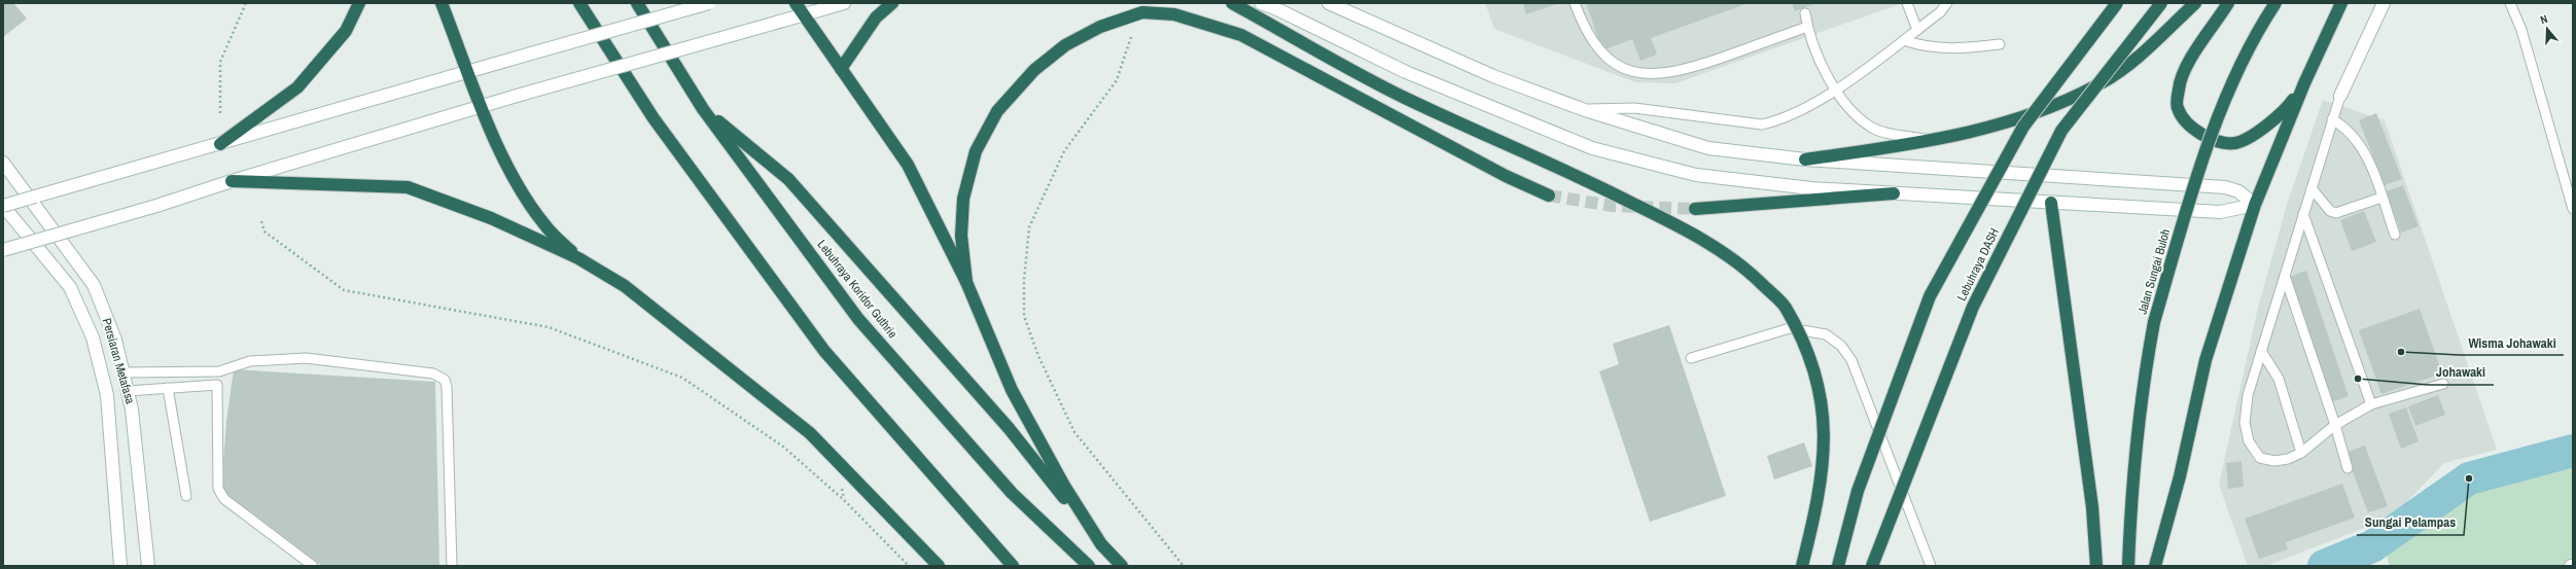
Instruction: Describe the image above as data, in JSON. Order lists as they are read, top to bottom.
{
  "streets": {
    "highway": ["Lebuhraya DASH", "Jalan Sungai Buloh", "Lebuhraya Koridor Guthrie"],
    "main road": ["Persiaran Metafasa"]
  },
  "places": ["Wisma Johawaki", "Johawaki", "Sungai Pelampas"],
  "north": "top"
}
